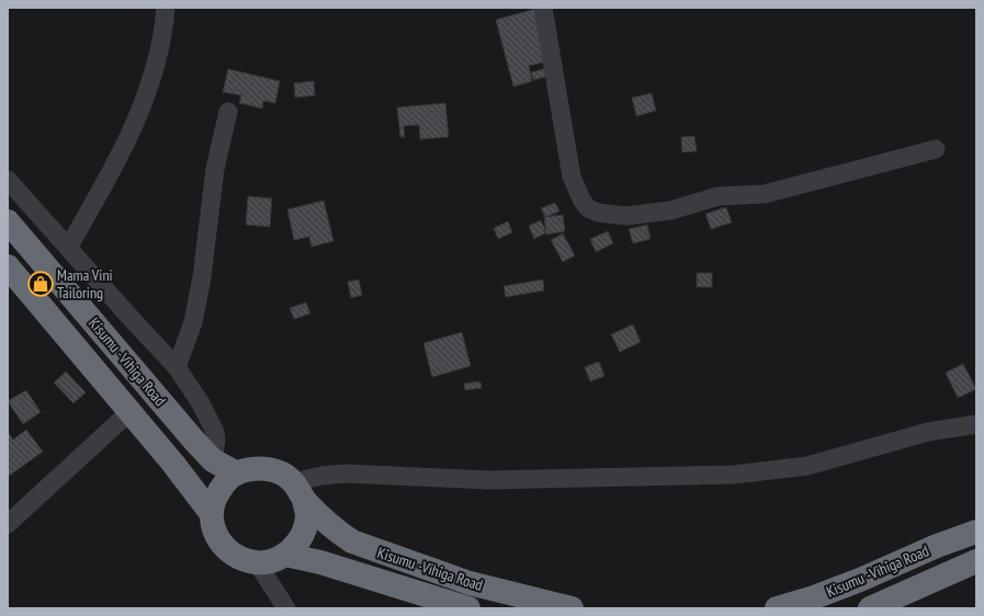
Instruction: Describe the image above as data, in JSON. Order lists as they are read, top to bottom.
{
  "streets": {
    "highway": ["Kisumu -Vihiga Road"]
  },
  "places": {
    "shop": ["Mama Vini Tailoring"]
  }
}
